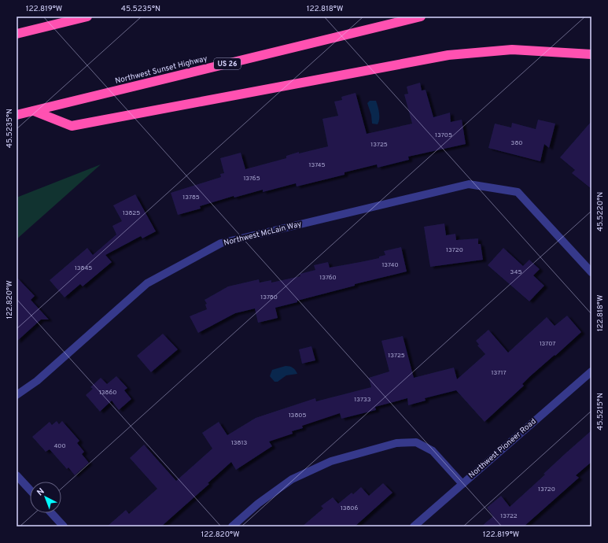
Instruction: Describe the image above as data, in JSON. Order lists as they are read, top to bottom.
{
  "streets": {
    "highway": ["US 26", "Northwest Sunset Highway"],
    "street": ["Northwest McLain Way", "Northwest Pioneer Road"]
  },
  "house_numbers": [
    "13705",
    "380",
    "13725",
    "13745",
    "13765",
    "13785",
    "13825",
    "13720",
    "13740",
    "13845",
    "345",
    "13760",
    "13780",
    "13707",
    "13725",
    "13717",
    "13860",
    "13733",
    "13805",
    "13813",
    "400",
    "13720",
    "13806",
    "13722"
  ],
  "north": "top left",
  "coordinates": [
    "122.819°W",
    "45.5235°N",
    "122.818°W",
    "45.5220°N",
    "122.820°W",
    "45.5215°N"
  ]
}
